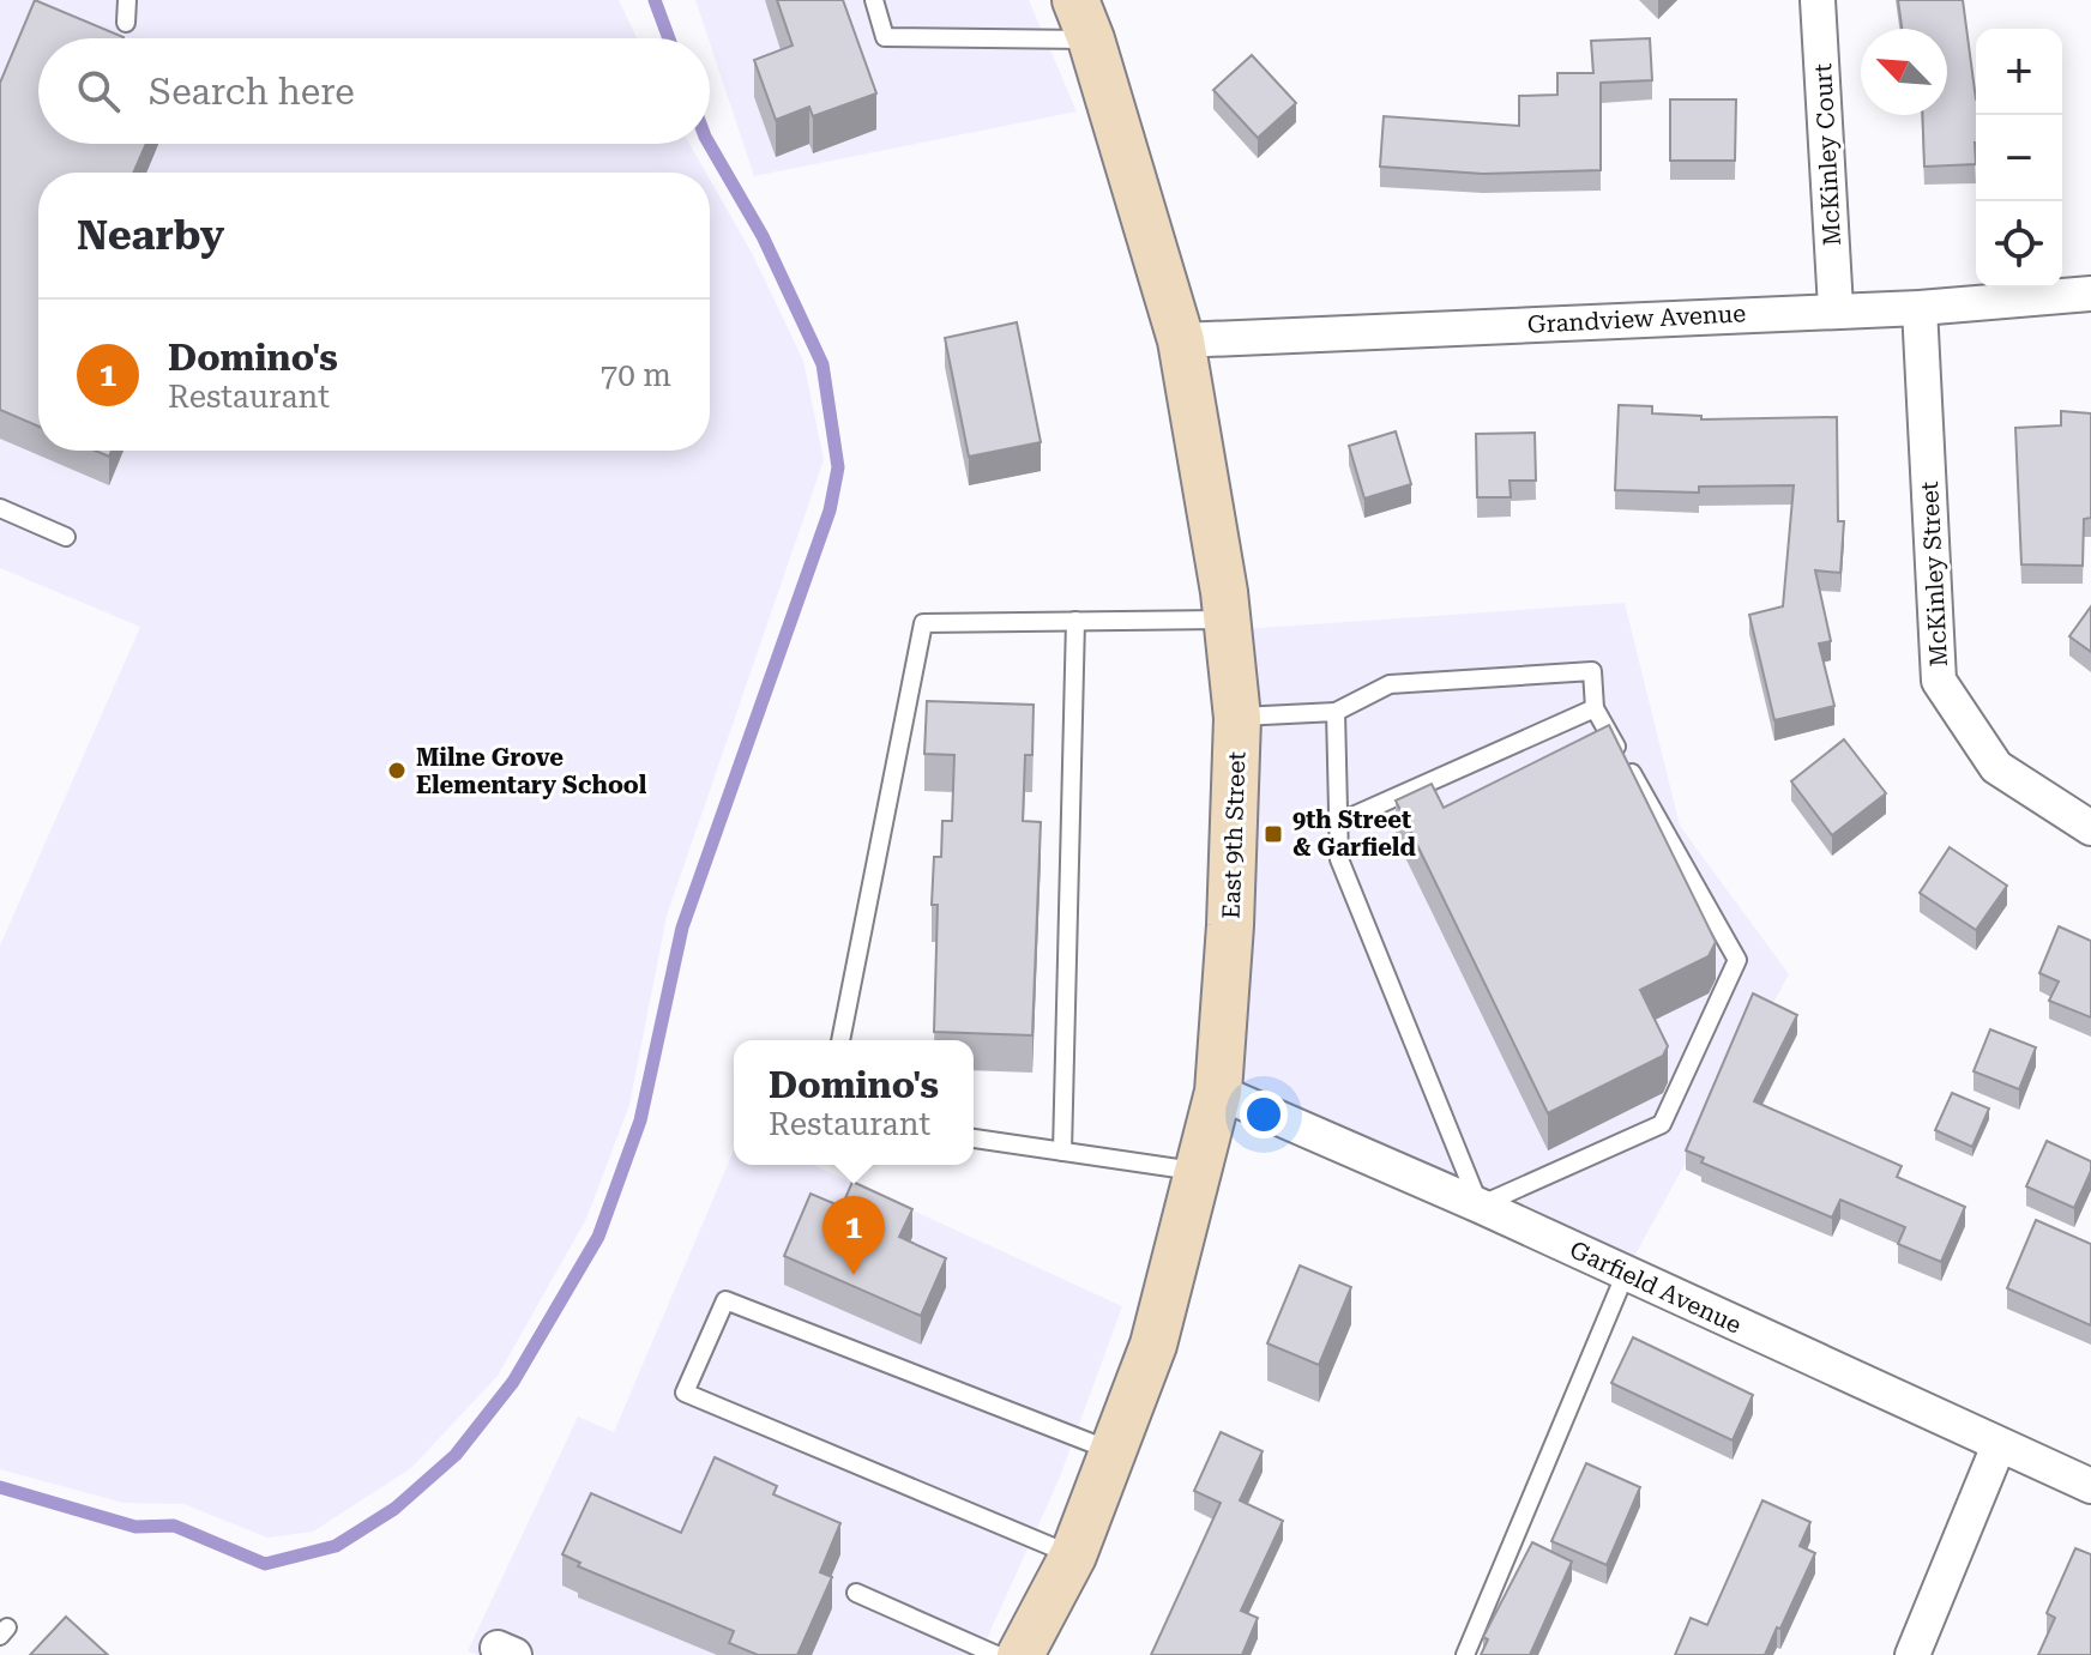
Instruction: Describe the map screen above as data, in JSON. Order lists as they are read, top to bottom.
{
  "streets": {
    "main road": ["East 9th Street"],
    "street": [
      "McKinley Court",
      "Grandview Avenue",
      "McKinley Street",
      "Garfield Avenue"
    ]
  },
  "crossings": [
    ["McKinley Court", "Grandview Avenue"],
    ["Grandview Avenue", "McKinley Street"],
    ["Grandview Avenue", "East 9th Street"],
    ["East 9th Street", "Garfield Avenue"]
  ],
  "places": {
    "other": ["Milne Grove Elementary School"],
    "transit": ["9th Street & Garfield"]
  },
  "north": "top left",
  "page": {
    "map_buttons": ["+", "−"],
    "search": "Search here",
    "heading": "Nearby",
    "list": [
      {
        "mark": "1",
        "name": "Domino's",
        "note": "Restaurant",
        "value": "70 m"
      }
    ],
    "popup": ["Domino's", "Restaurant"],
    "pins": "1"
  }
}
